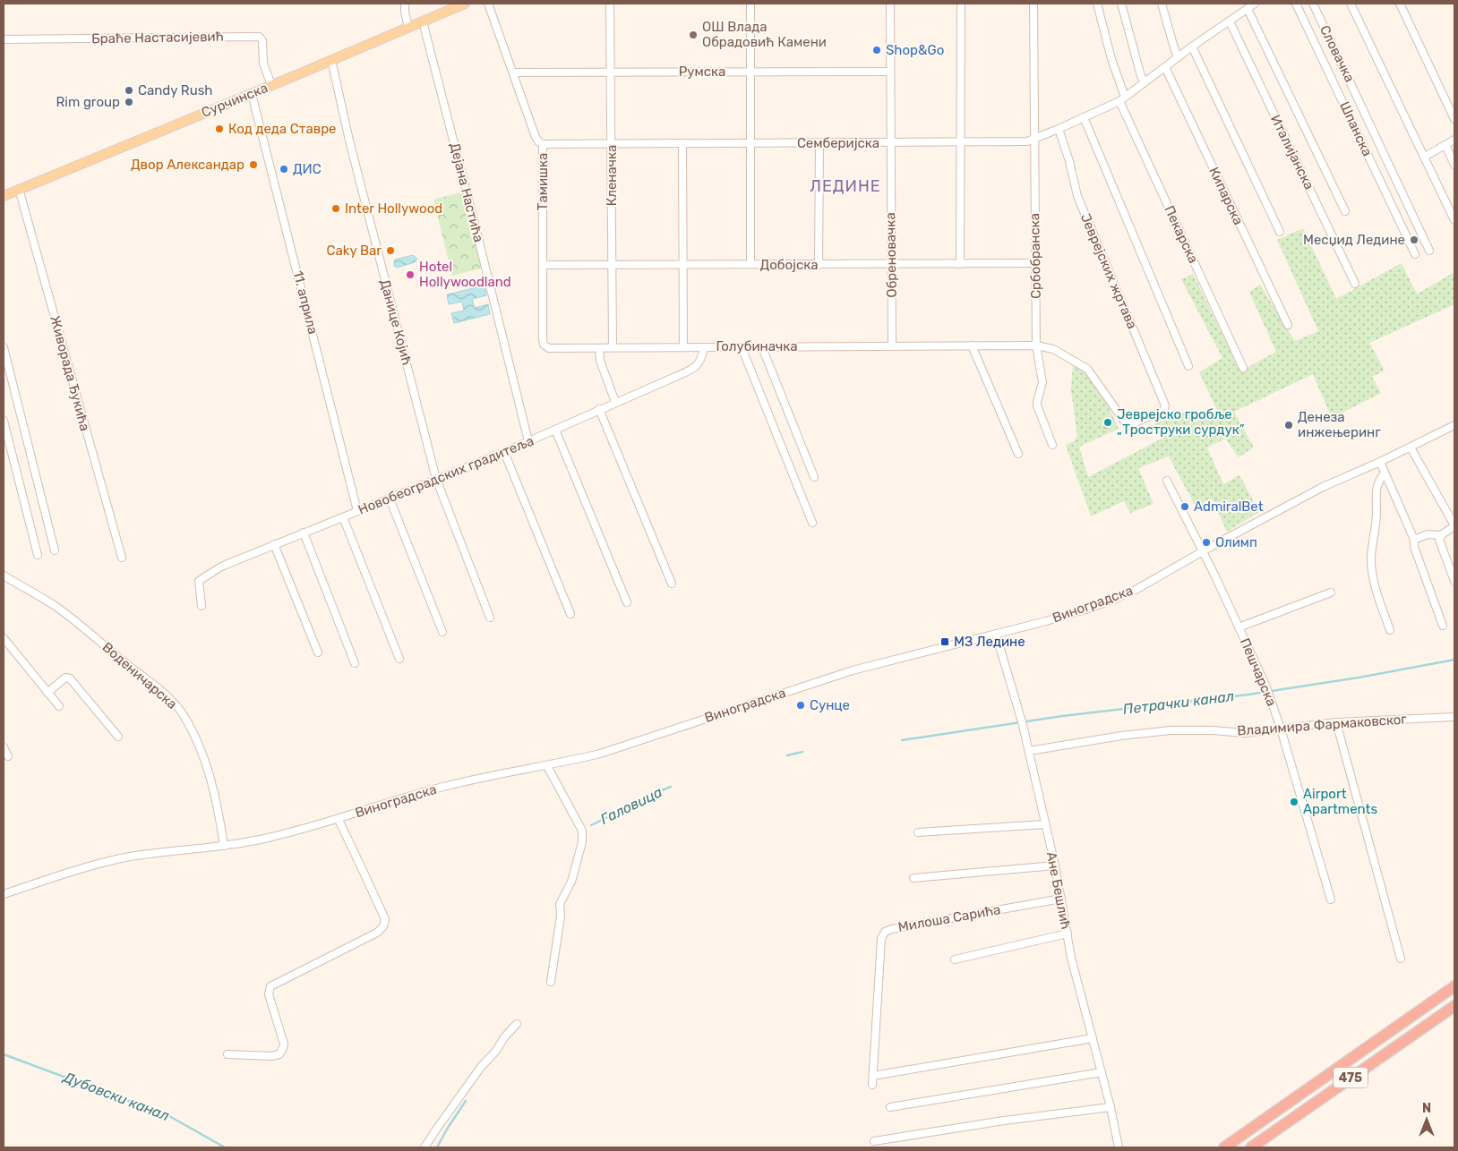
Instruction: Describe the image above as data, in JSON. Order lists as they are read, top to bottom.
{
  "streets": {
    "highway": ["475"],
    "main road": ["Сурчинска"],
    "street": [
      "Браће Настасијевић",
      "Словачка",
      "Румска",
      "Шпанска",
      "Семберијска",
      "Италијанска",
      "Кленачка",
      "Тамишка",
      "Дејана Настића",
      "Кипарска",
      "Пекарска",
      "Обреновачка",
      "Србобранска",
      "Добојска",
      "Јеврејских жртава",
      "11. априла",
      "Данице Којић",
      "Голубиначка",
      "Живорада Ђукића",
      "Новобеоградских градитеља",
      "Виноградска",
      "Пешчарска",
      "Воденичарска",
      "Владимира Фармаковског",
      "Ане Бешлић",
      "Милоша Сарића"
    ]
  },
  "crossings": [
    ["Браће Настасијевић", "Сурчинска"],
    ["Румска", "Кленачка"],
    ["Румска", "Тамишка"],
    ["Румска", "Обреновачка"],
    ["Сурчинска", "Дејана Настића"],
    ["Сурчинска", "11. априла"],
    ["Сурчинска", "Данице Којић"],
    ["Сурчинска", "Живорада Ђукића"],
    ["Семберијска", "Италијанска"],
    ["Семберијска", "Кленачка"],
    ["Семберијска", "Тамишка"],
    ["Семберијска", "Кипарска"],
    ["Семберијска", "Пекарска"],
    ["Семберијска", "Обреновачка"],
    ["Семберијска", "Србобранска"],
    ["Семберијска", "Јеврејских жртава"],
    ["Кленачка", "Добојска"],
    ["Кленачка", "Голубиначка"],
    ["Тамишка", "Добојска"],
    ["Тамишка", "Голубиначка"],
    ["Дејана Настића", "Новобеоградских градитеља"],
    ["Обреновачка", "Добојска"],
    ["Обреновачка", "Голубиначка"],
    ["Србобранска", "Добојска"],
    ["Србобранска", "Јеврејских жртава"],
    ["Србобранска", "Голубиначка"],
    ["Јеврејских жртава", "Голубиначка"],
    ["11. априла", "Новобеоградских градитеља"],
    ["Данице Којић", "Новобеоградских градитеља"],
    ["Голубиначка", "Новобеоградских градитеља"],
    ["Виноградска", "Пешчарска"],
    ["Виноградска", "Воденичарска"],
    ["Виноградска", "Ане Бешлић"],
    ["Пешчарска", "Владимира Фармаковског"],
    ["Владимира Фармаковског", "Ане Бешлић"],
    ["Ане Бешлић", "Милоша Сарића"]
  ],
  "districts": ["ЛЕДИНЕ"],
  "water": ["Петрачки канал", "Галовица", "Дубовски канал"],
  "places": {
    "other": [
      "ОШ Влада Обрадовић Камени",
      "Shop&Go",
      "Candy Rush",
      "Rim group",
      "Код деда Ставре",
      "Двор Александар",
      "ДИС",
      "Inter Hollywood",
      "Месџид Ледине",
      "Caky Bar",
      "Hotel Hollywoodland",
      "Јеврејско гробље „Троструки сурдук”",
      "Денеза инжењеринг",
      "AdmiralBet",
      "Олимп",
      "Сунце",
      "Airport Apartments"
    ],
    "transit": ["МЗ Ледине"]
  },
  "north": "top"
}
